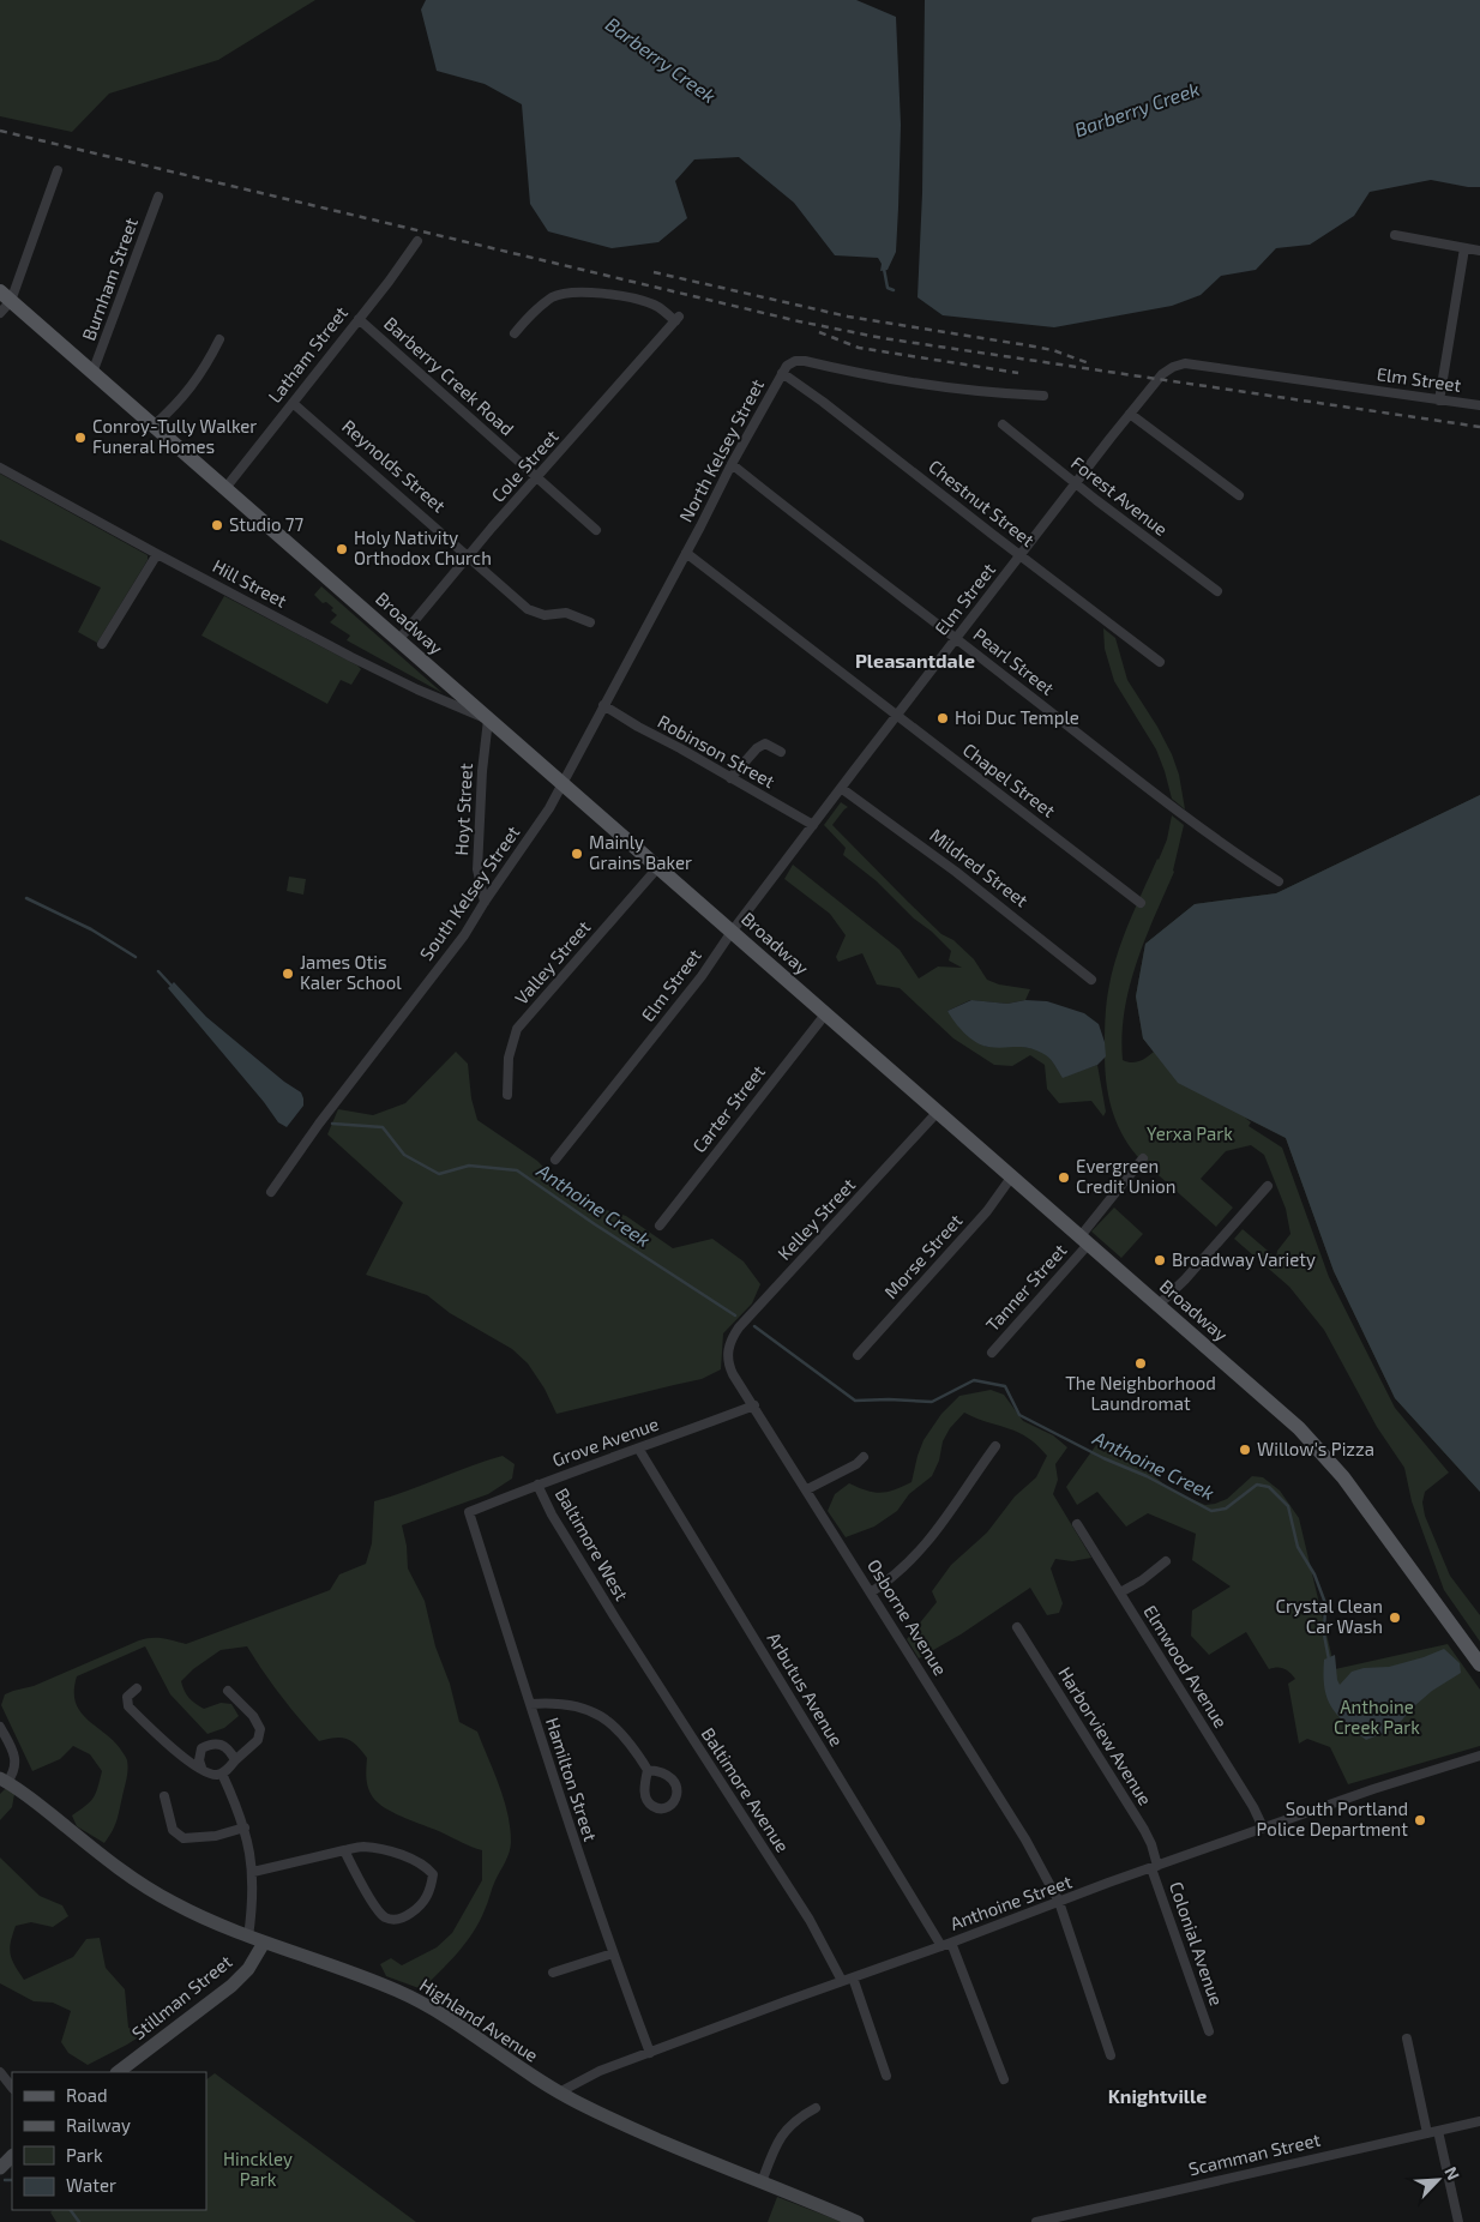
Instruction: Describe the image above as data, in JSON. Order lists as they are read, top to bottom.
{
  "streets": {
    "main road": ["Broadway"],
    "street": [
      "Burnham Street",
      "Latham Street",
      "Barberry Creek Road",
      "Elm Street",
      "North Kelsey Street",
      "Reynolds Street",
      "Cole Street",
      "Forest Avenue",
      "Chestnut Street",
      "Hill Street",
      "Pearl Street",
      "Robinson Street",
      "Chapel Street",
      "Hoyt Street",
      "Mildred Street",
      "South Kelsey Street",
      "Valley Street",
      "Carter Street",
      "Kelley Street",
      "Morse Street",
      "Tanner Street",
      "Grove Avenue",
      "Baltimore West",
      "Osborne Avenue",
      "Elmwood Avenue",
      "Arbutus Avenue",
      "Harborview Avenue",
      "Hamilton Street",
      "Baltimore Avenue",
      "Anthoine Street",
      "Colonial Avenue",
      "Stillman Street",
      "Highland Avenue",
      "Scamman Street"
    ]
  },
  "crossings": [
    ["Burnham Street", "Broadway"],
    ["Latham Street", "Barberry Creek Road"],
    ["Latham Street", "Reynolds Street"],
    ["Latham Street", "Broadway"],
    ["Barberry Creek Road", "Cole Street"],
    ["Elm Street", "Forest Avenue"],
    ["Elm Street", "Chestnut Street"],
    ["Elm Street", "Broadway"],
    ["Elm Street", "Pearl Street"],
    ["Elm Street", "Robinson Street"],
    ["Elm Street", "Chapel Street"],
    ["Elm Street", "Mildred Street"],
    ["North Kelsey Street", "Chestnut Street"],
    ["North Kelsey Street", "Broadway"],
    ["North Kelsey Street", "Pearl Street"],
    ["North Kelsey Street", "Robinson Street"],
    ["North Kelsey Street", "Chapel Street"],
    ["North Kelsey Street", "South Kelsey Street"],
    ["Reynolds Street", "Cole Street"],
    ["Cole Street", "Broadway"],
    ["Hill Street", "Broadway"],
    ["Hill Street", "Hoyt Street"],
    ["Broadway", "Hoyt Street"],
    ["Broadway", "South Kelsey Street"],
    ["Broadway", "Valley Street"],
    ["Broadway", "Carter Street"],
    ["Broadway", "Kelley Street"],
    ["Broadway", "Morse Street"],
    ["Broadway", "Tanner Street"],
    ["Hoyt Street", "South Kelsey Street"],
    ["Kelley Street", "Osborne Avenue"],
    ["Grove Avenue", "Baltimore West"],
    ["Grove Avenue", "Osborne Avenue"],
    ["Grove Avenue", "Arbutus Avenue"],
    ["Grove Avenue", "Hamilton Street"],
    ["Baltimore West", "Baltimore Avenue"],
    ["Osborne Avenue", "Anthoine Street"],
    ["Elmwood Avenue", "Anthoine Street"],
    ["Arbutus Avenue", "Anthoine Street"],
    ["Harborview Avenue", "Anthoine Street"],
    ["Harborview Avenue", "Colonial Avenue"],
    ["Hamilton Street", "Anthoine Street"],
    ["Baltimore Avenue", "Anthoine Street"],
    ["Anthoine Street", "Colonial Avenue"],
    ["Anthoine Street", "Highland Avenue"],
    ["Stillman Street", "Highland Avenue"]
  ],
  "districts": ["Pleasantdale", "Knightville"],
  "water": ["Barberry Creek", "Anthoine Creek"],
  "parks": ["Yerxa Park", "Anthoine Creek Park", "Hinckley Park"],
  "places": [
    "Conroy-Tully Walker Funeral Homes",
    "Studio 77",
    "Holy Nativity Orthodox Church",
    "Hoi Duc Temple",
    "Mainly Grains Baker",
    "James Otis Kaler School",
    "Evergreen Credit Union",
    "Broadway Variety",
    "The Neighborhood Laundromat",
    "Willow's Pizza",
    "Crystal Clean Car Wash",
    "South Portland Police Department"
  ],
  "legend": [
    "Road",
    "Railway",
    "Park",
    "Water"
  ],
  "north": "top right"
}
